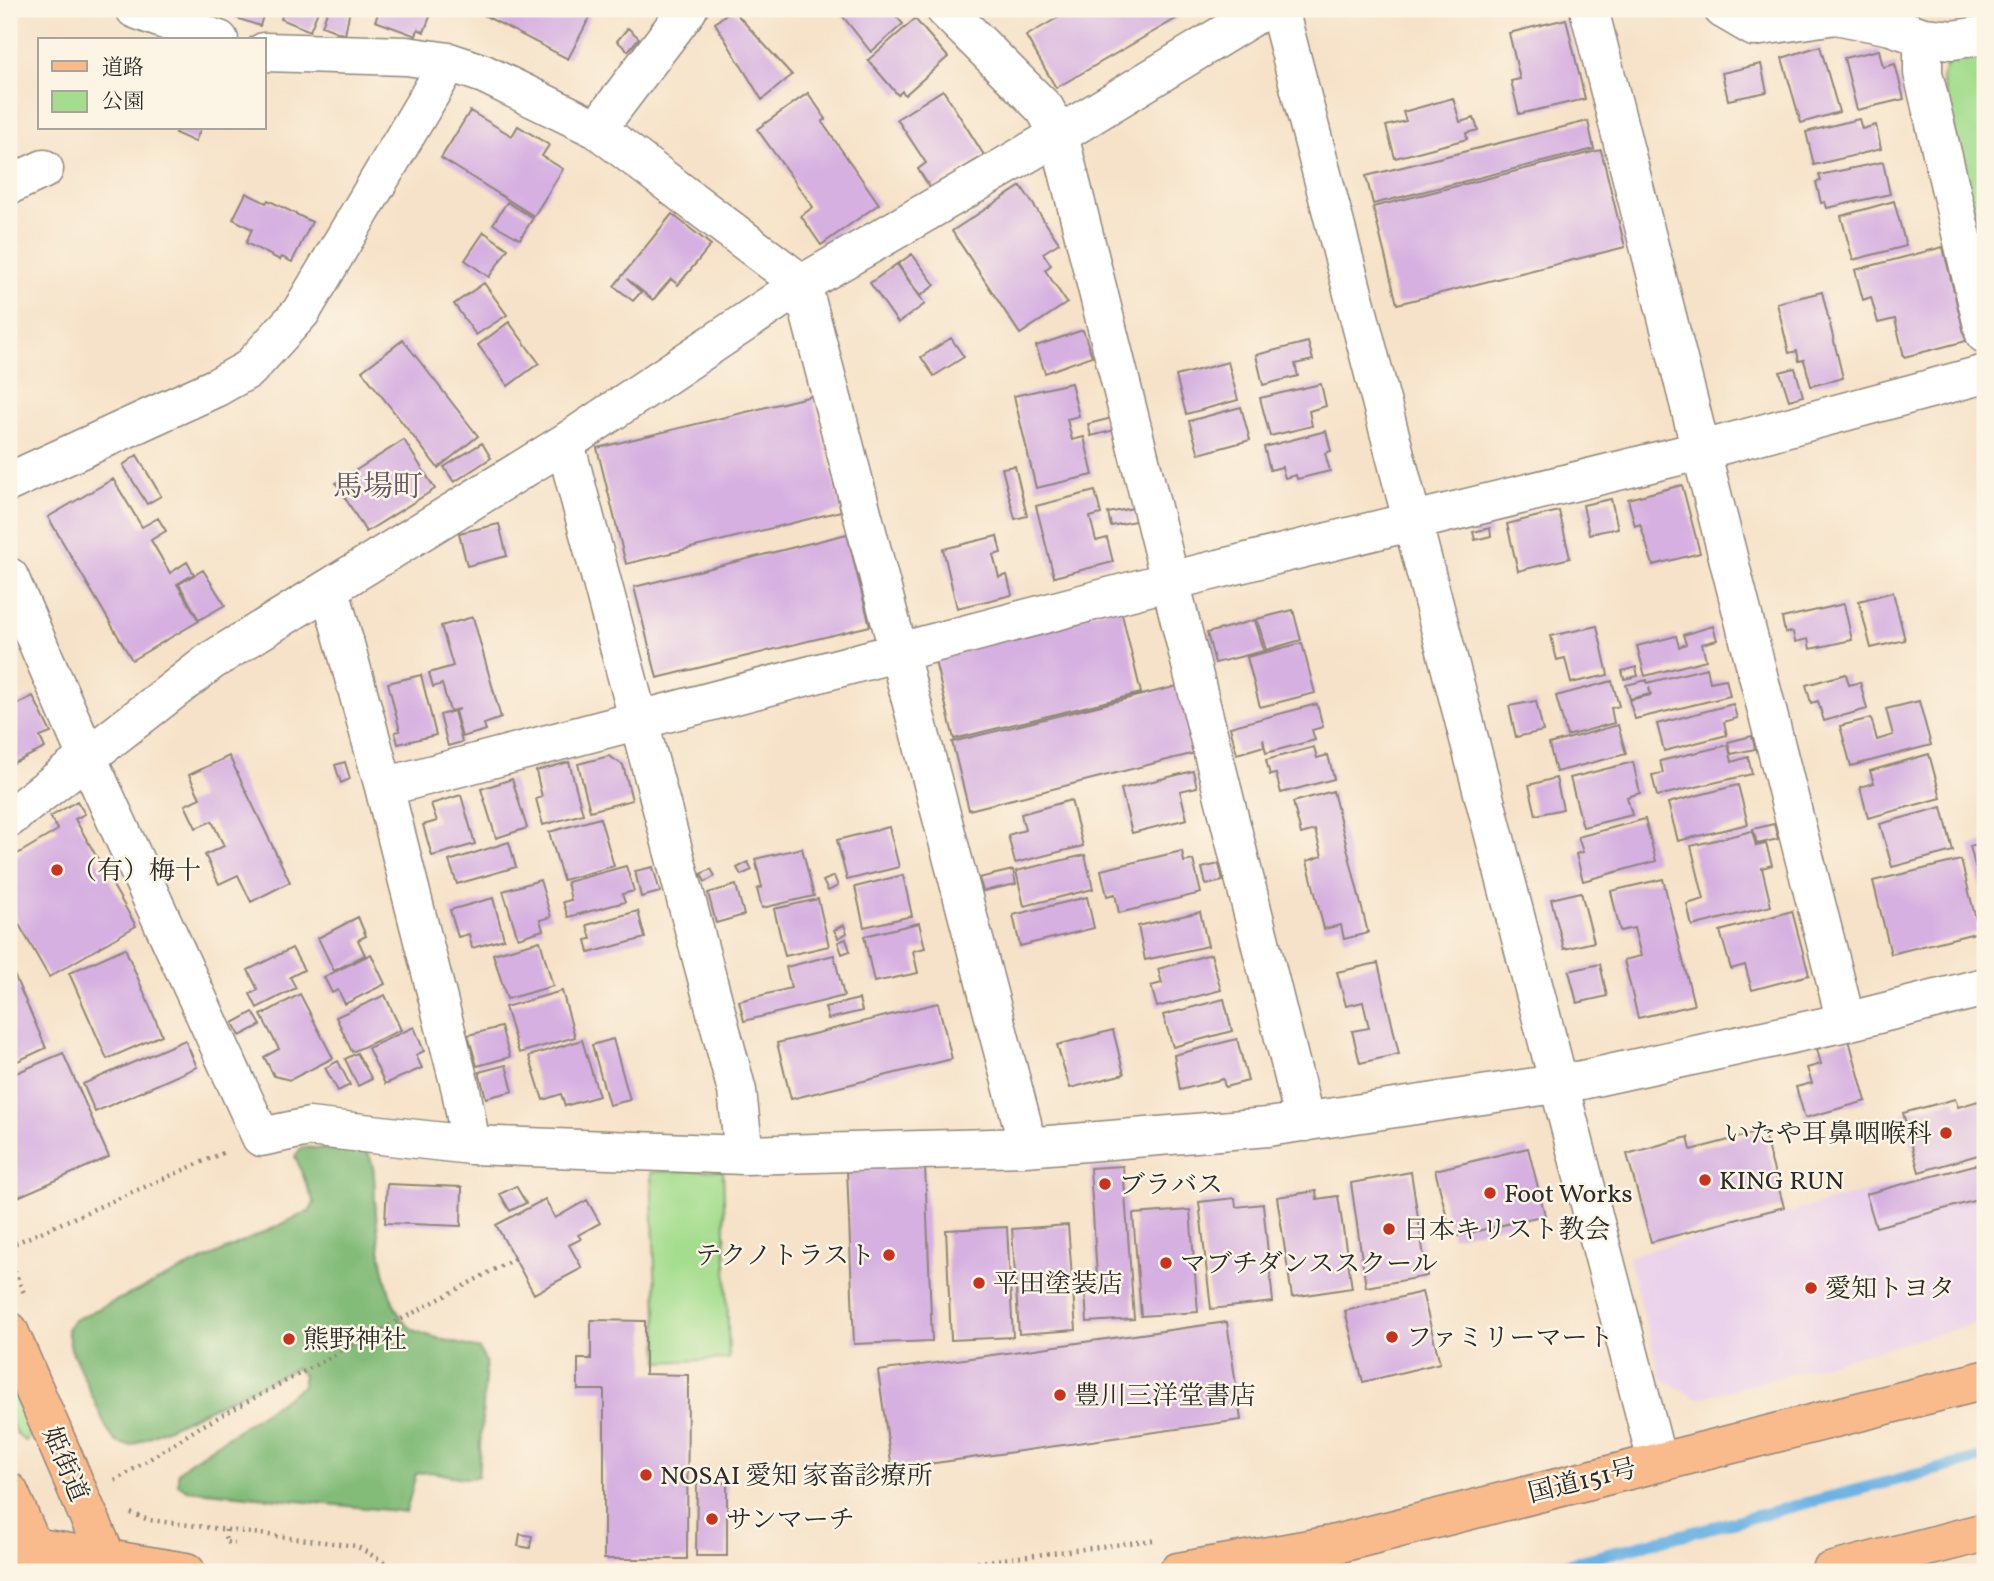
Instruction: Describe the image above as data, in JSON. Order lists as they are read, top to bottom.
{
  "streets": {
    "main road": ["姫街道", "国道151号"]
  },
  "districts": ["馬場町"],
  "places": [
    "（有）梅十",
    "いたや耳鼻咽喉科",
    "KING RUN",
    "ブラバス",
    "Foot Works",
    "日本キリスト教会",
    "テクノトラスト",
    "マブチダンススクール",
    "平田塗装店",
    "愛知トヨタ",
    "ファミリーマート",
    "熊野神社",
    "豊川三洋堂書店",
    "NOSAI 愛知 家畜診療所",
    "サンマーチ"
  ],
  "legend": ["道路", "公園"]
}
